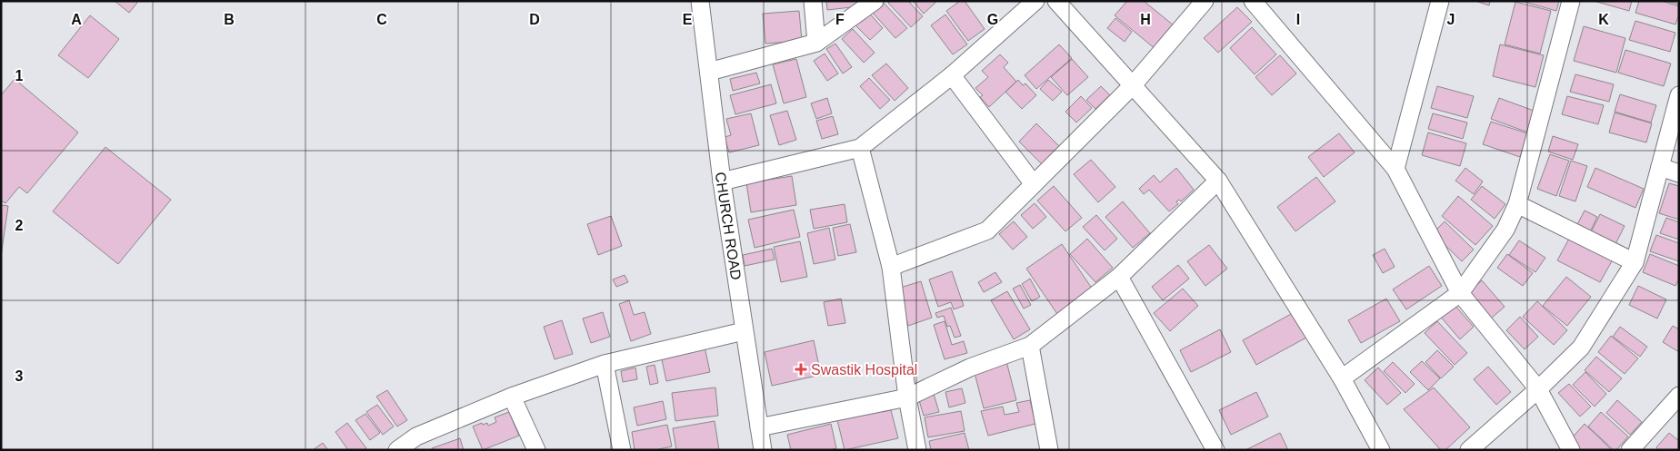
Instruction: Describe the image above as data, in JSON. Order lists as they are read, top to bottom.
{
  "streets": {
    "street": ["CHURCH ROAD"]
  },
  "places": {
    "health": ["Swastik Hospital"]
  },
  "grid": {
    "columns": [
      "A",
      "B",
      "C",
      "D",
      "E",
      "F",
      "G",
      "H",
      "I",
      "J",
      "K"
    ],
    "rows": ["1", "2", "3"]
  }
}
